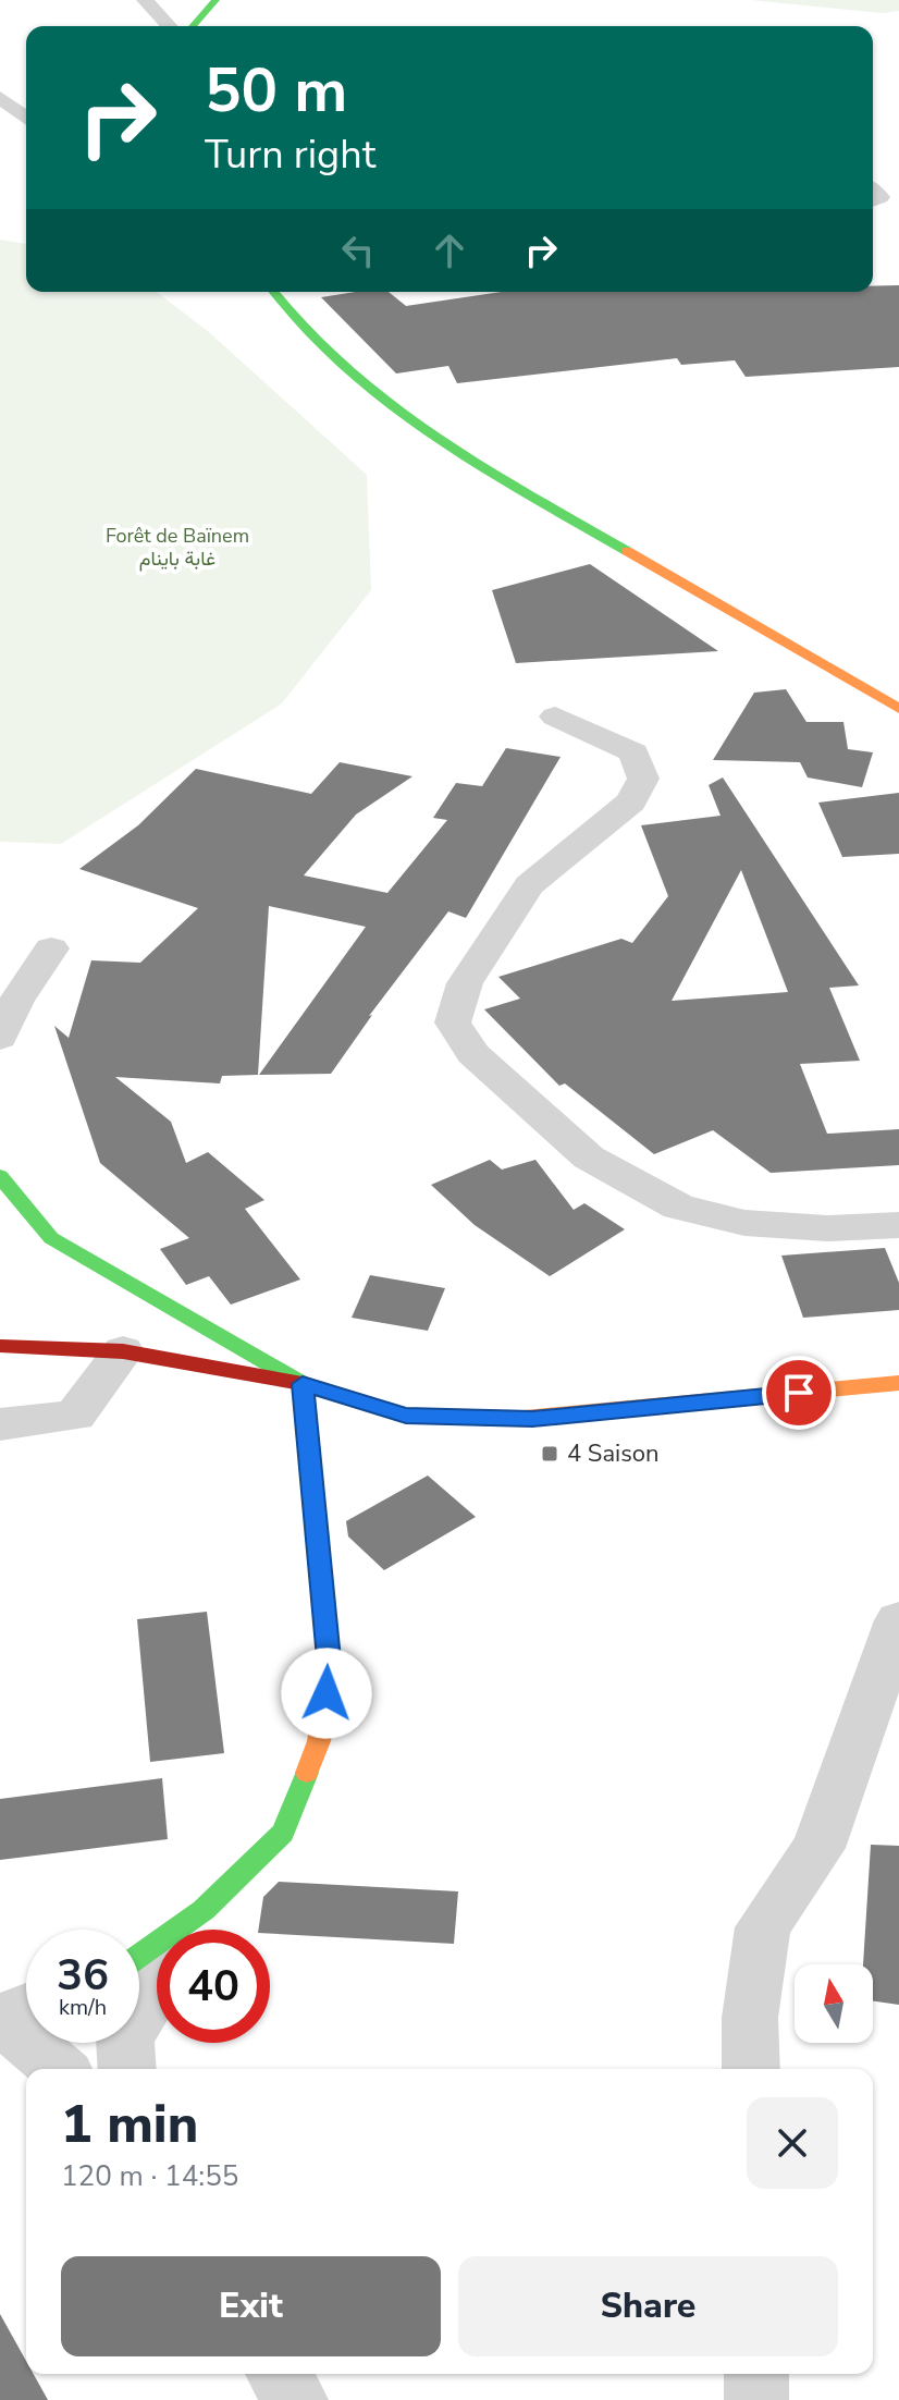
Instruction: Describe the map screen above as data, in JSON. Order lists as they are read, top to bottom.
{
  "parks": ["Forêt de Baïnem غابة باينام"],
  "places": {
    "transit": ["4 Saison"]
  },
  "north": "top",
  "page": {
    "turn": ["50 m", "Turn right"],
    "speed": "36 km/h",
    "limit": "40",
    "heading": ["1 min", "120 m · 14:55"],
    "buttons": ["Exit", "Share"]
  }
}
